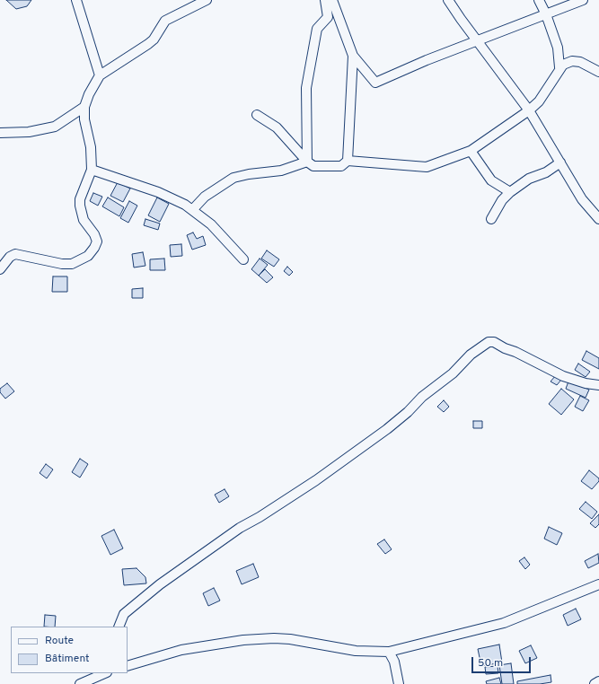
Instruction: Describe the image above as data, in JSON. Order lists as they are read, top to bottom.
{
  "legend": ["Route", "Bâtiment"],
  "scale_bar": "50 m"
}
